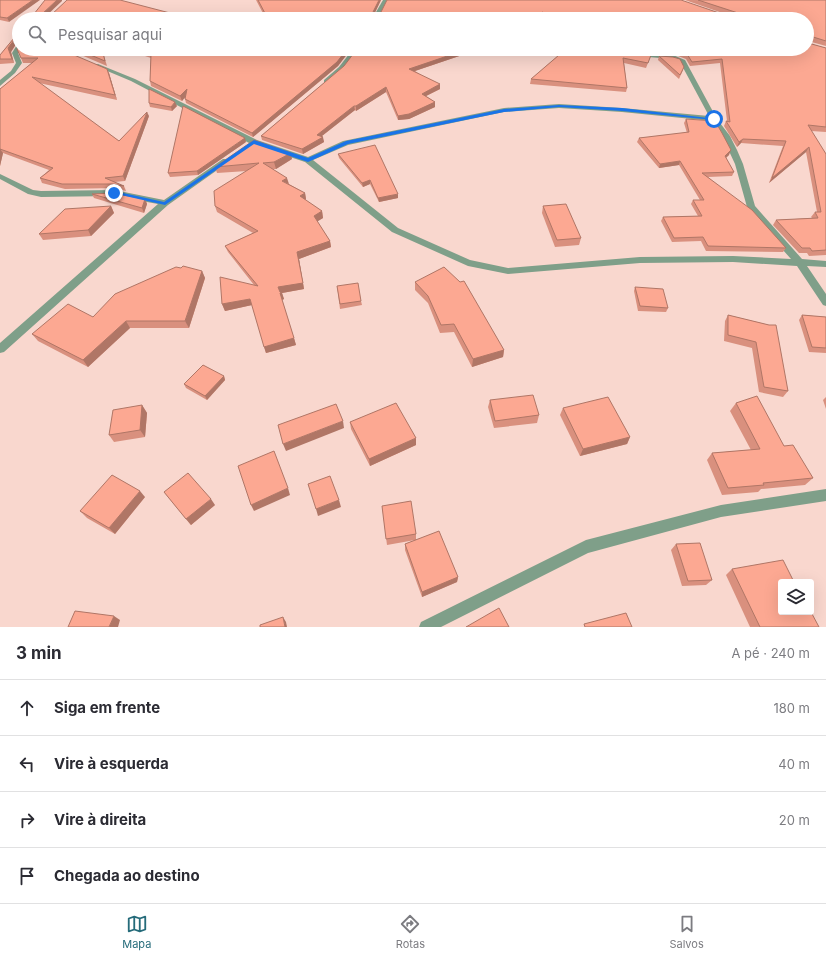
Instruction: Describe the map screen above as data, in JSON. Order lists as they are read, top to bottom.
{
  "page": {
    "search": "Pesquisar aqui",
    "heading": ["3 min", "A pé · 240 m"],
    "list": [
      ["Siga em frente", "180 m"],
      ["Vire à esquerda", "40 m"],
      ["Vire à direita", "20 m"],
      "Chegada ao destino"
    ],
    "nav": ["Mapa", "Rotas", "Salvos"]
  }
}
